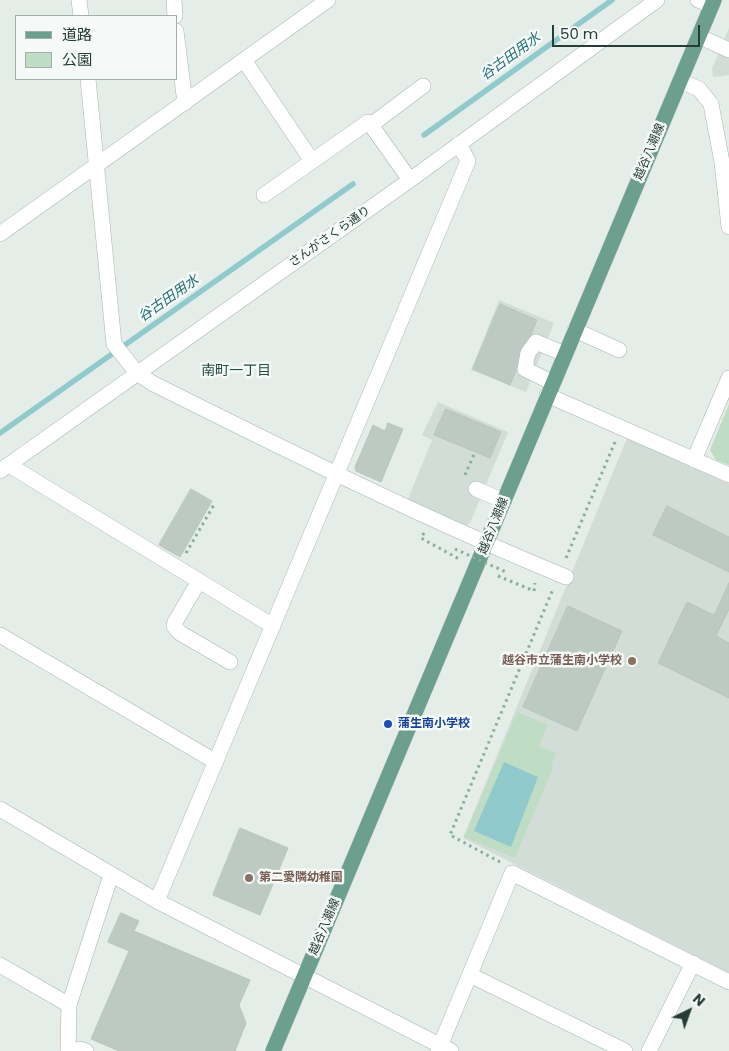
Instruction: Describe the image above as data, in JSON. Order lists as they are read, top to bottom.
{
  "streets": {
    "main road": ["越谷八潮線"],
    "street": ["さんがさくら通り"]
  },
  "districts": ["南町一丁目"],
  "water": ["谷古田用水"],
  "places": ["越谷市立蒲生南小学校", "蒲生南小学校", "第二愛隣幼稚園"],
  "legend": ["道路", "公園"],
  "scale_bar": "50 m",
  "north": "top right"
}
